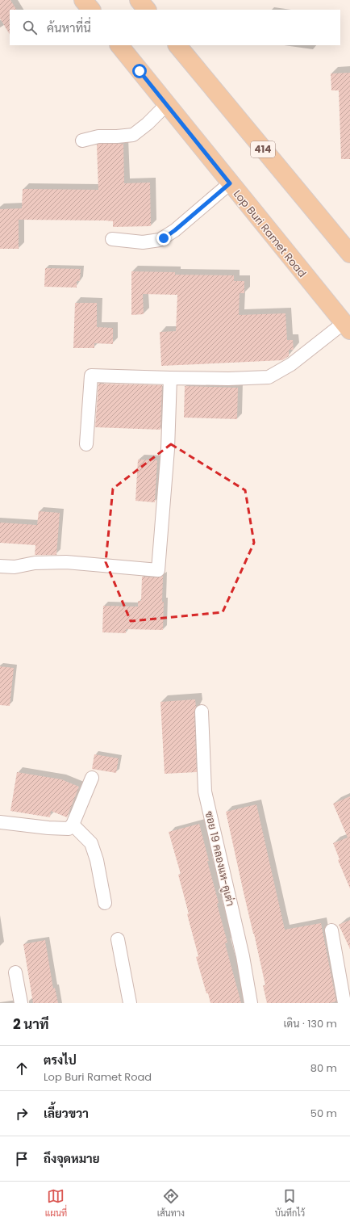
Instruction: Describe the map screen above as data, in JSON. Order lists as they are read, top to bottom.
{
  "streets": {
    "main road": ["414", "Lop Buri Ramet Road"],
    "street": ["ซอย 19 คลองแห-คูเต่า"]
  },
  "page": {
    "search": "ค้นหาที่นี่",
    "heading": ["2 นาที", "เดิน · 130 m"],
    "list": [
      ["ตรงไป", "Lop Buri Ramet Road", "80 m"],
      ["เลี้ยวขวา", "50 m"],
      "ถึงจุดหมาย"
    ],
    "nav": ["แผนที่", "เส้นทาง", "บันทึกไว้"]
  }
}
